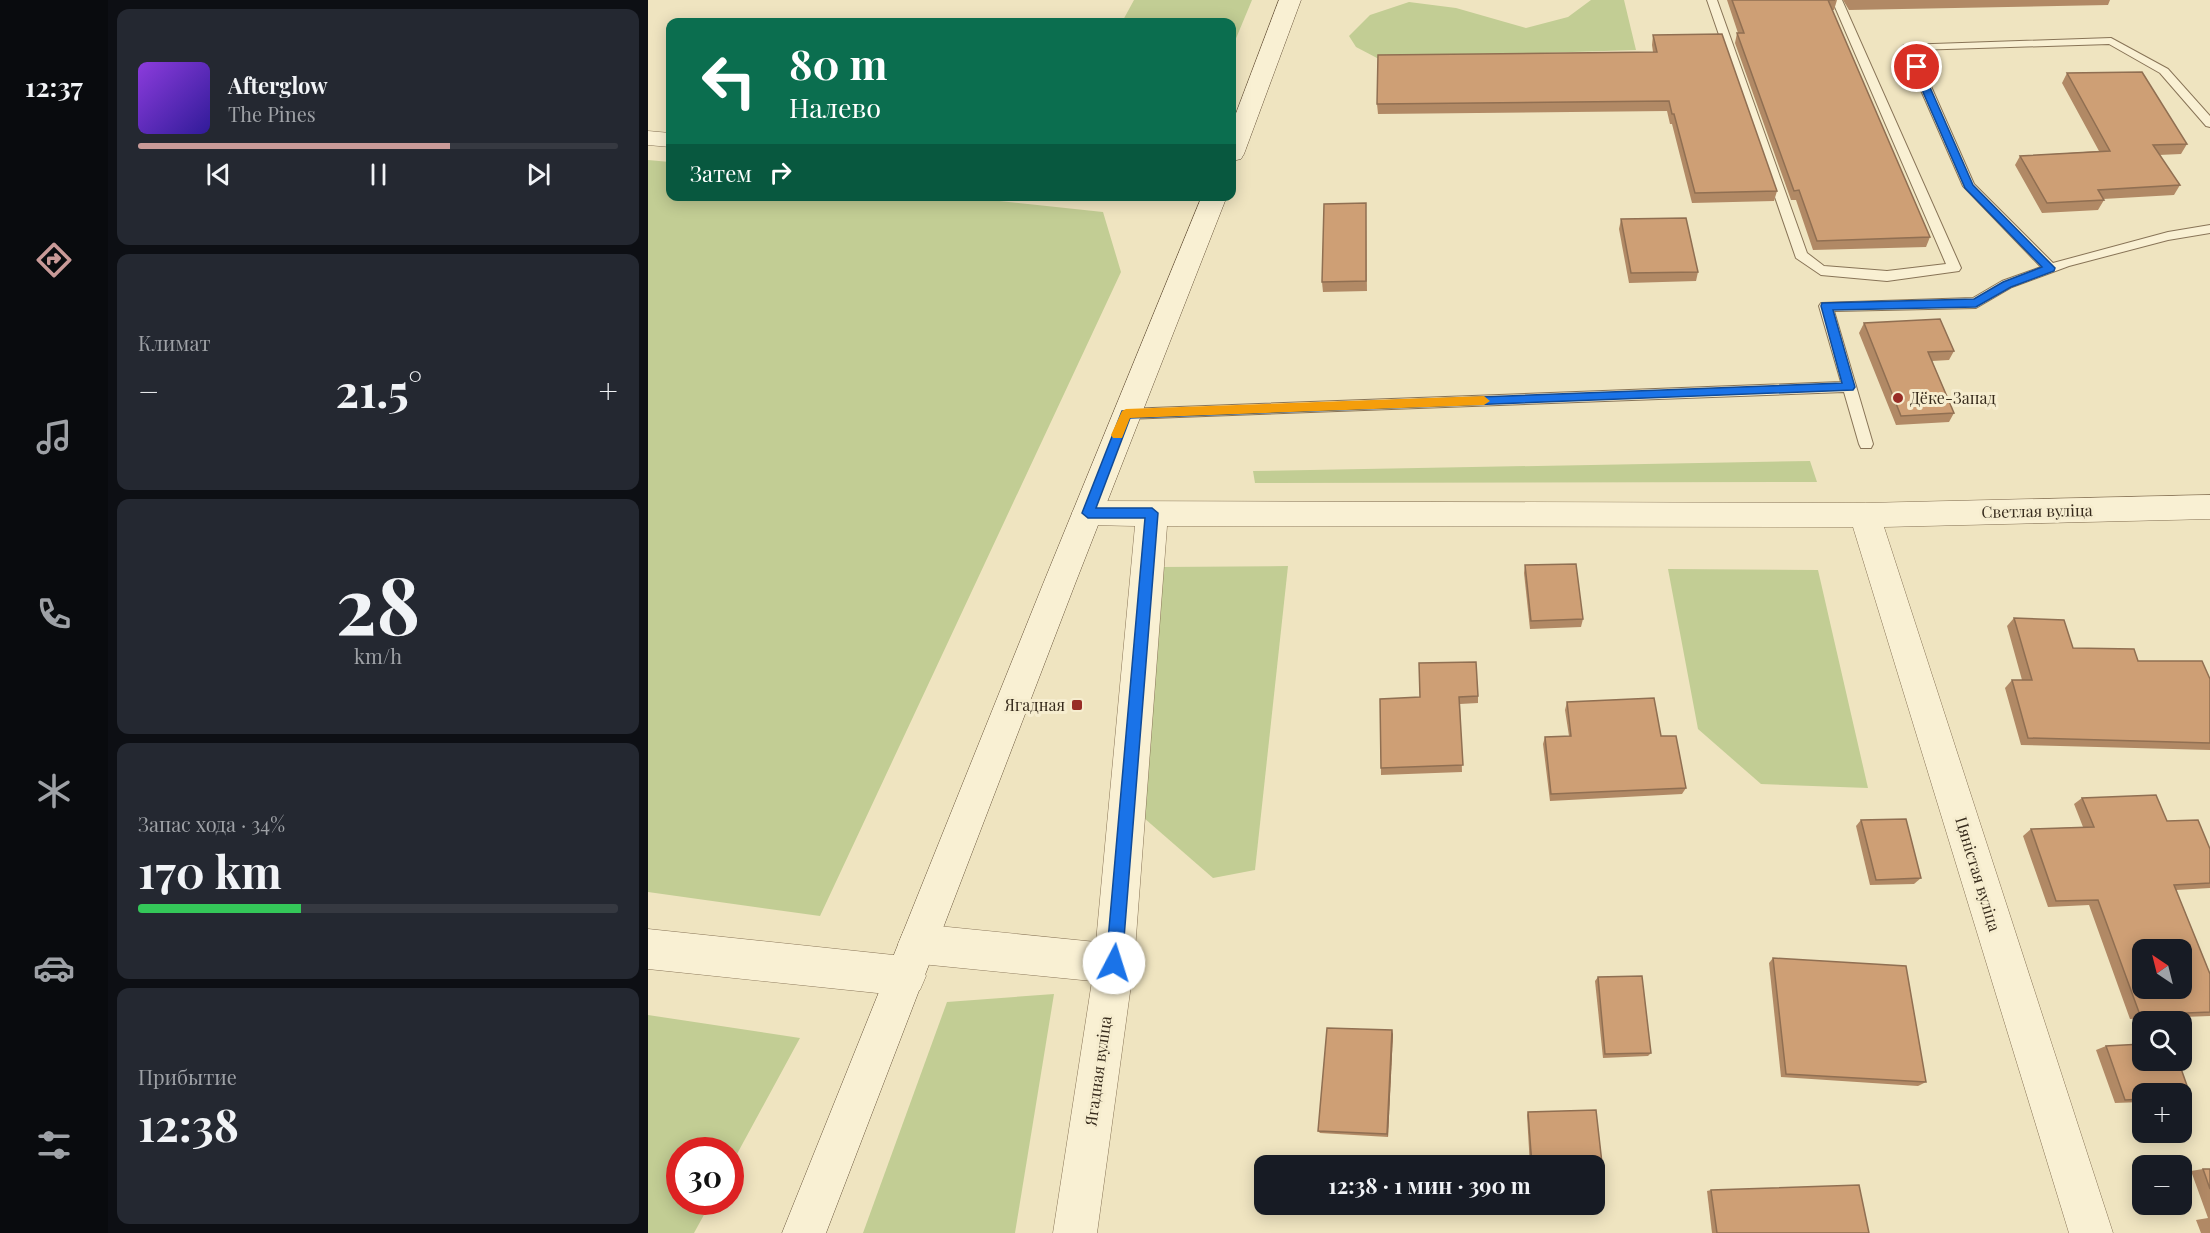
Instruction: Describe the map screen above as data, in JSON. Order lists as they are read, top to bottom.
{
  "streets": {
    "street": ["Светлая вуліца", "Цяністая вуліца", "Ягадная вуліца"]
  },
  "crossings": [
    ["Светлая вуліца", "Цяністая вуліца"],
    ["Светлая вуліца", "Ягадная вуліца"]
  ],
  "places": {
    "other": ["Дёке-Запад"],
    "transit": ["Ягадная"]
  },
  "north": "top left",
  "page": {
    "tabs": "12:37",
    "turn": ["80 m", "Налево"],
    "song": ["Afterglow", "The Pines"],
    "then": "Затем",
    "tile": [
      "Климат",
      ["28", "km/h"],
      ["Запас хода · 34%", "170 km"],
      ["Прибытие", "12:38"]
    ],
    "heat": ["−", "21.5°", "+"],
    "map_buttons": ["+", "−"],
    "limit": "30",
    "trip": "12:38 · 1 мин · 390 m"
  }
}
